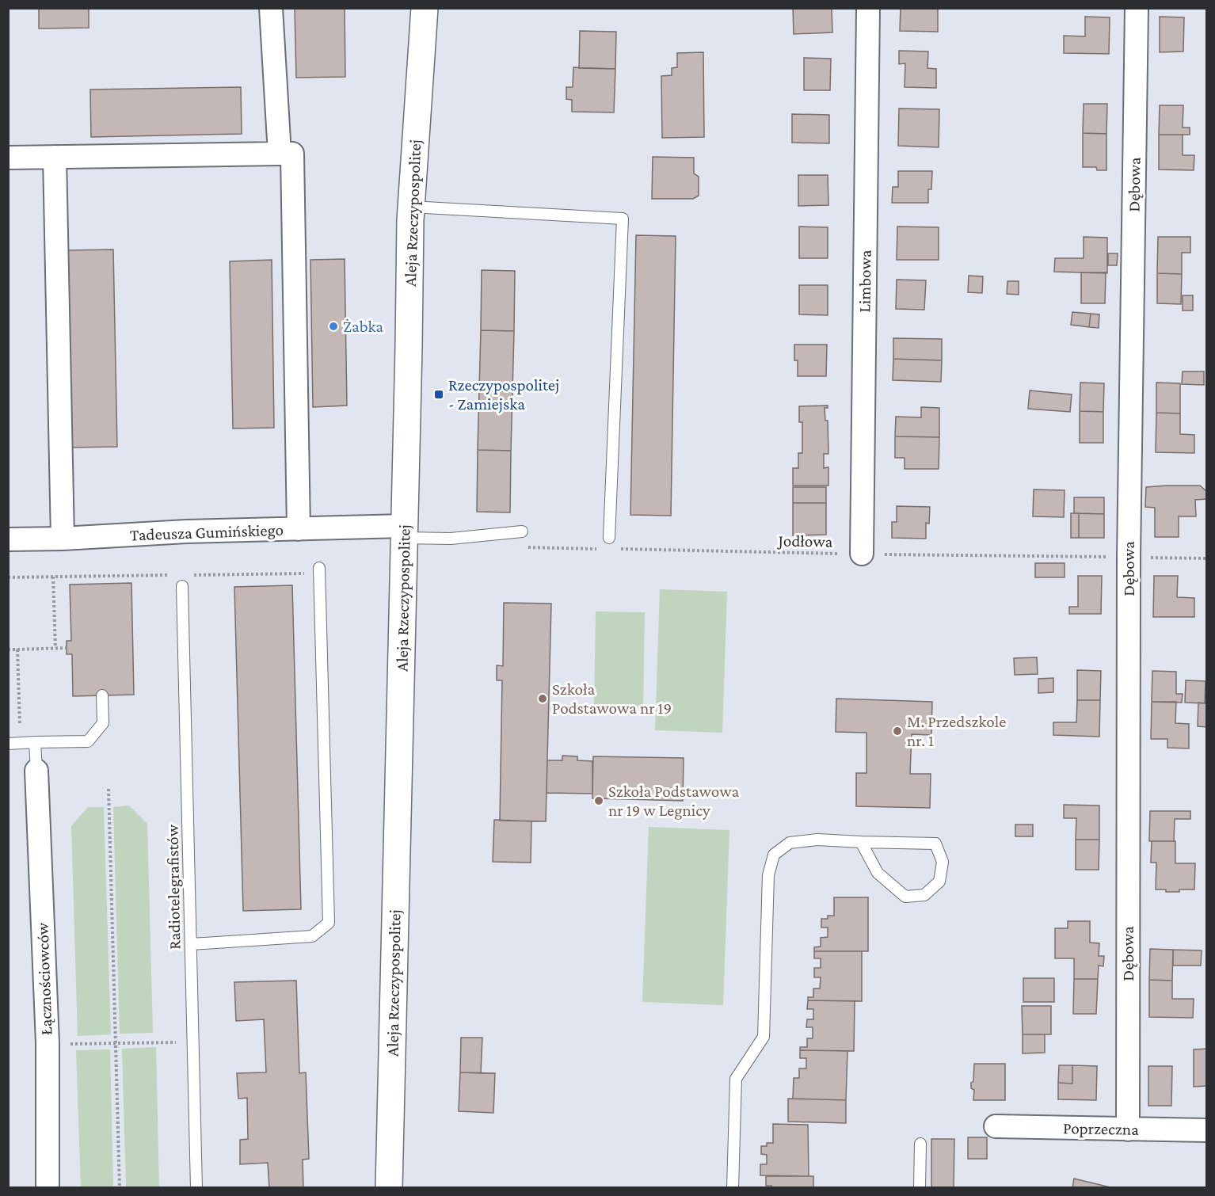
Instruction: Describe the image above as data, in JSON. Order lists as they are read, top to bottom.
{
  "streets": {
    "street": [
      "Dębowa",
      "Aleja Rzeczypospolitej",
      "Limbowa",
      "Tadeusza Gumińskiego",
      "Łącznościowców",
      "Poprzeczna"
    ],
    "lane": ["Radiotelegrafistów"],
    "path": ["Jodłowa"]
  },
  "crossings": [
    ["Dębowa", "Jodłowa"],
    ["Dębowa", "Poprzeczna"],
    ["Aleja Rzeczypospolitej", "Tadeusza Gumińskiego"],
    ["Limbowa", "Jodłowa"]
  ],
  "places": {
    "other": [
      "Żabka",
      "Szkoła Podstawowa nr 19",
      "M. Przedszkole nr. 1",
      "Szkoła Podstawowa nr 19 w Legnicy"
    ],
    "transit": ["Rzeczypospolitej - Zamiejska"]
  }
}
